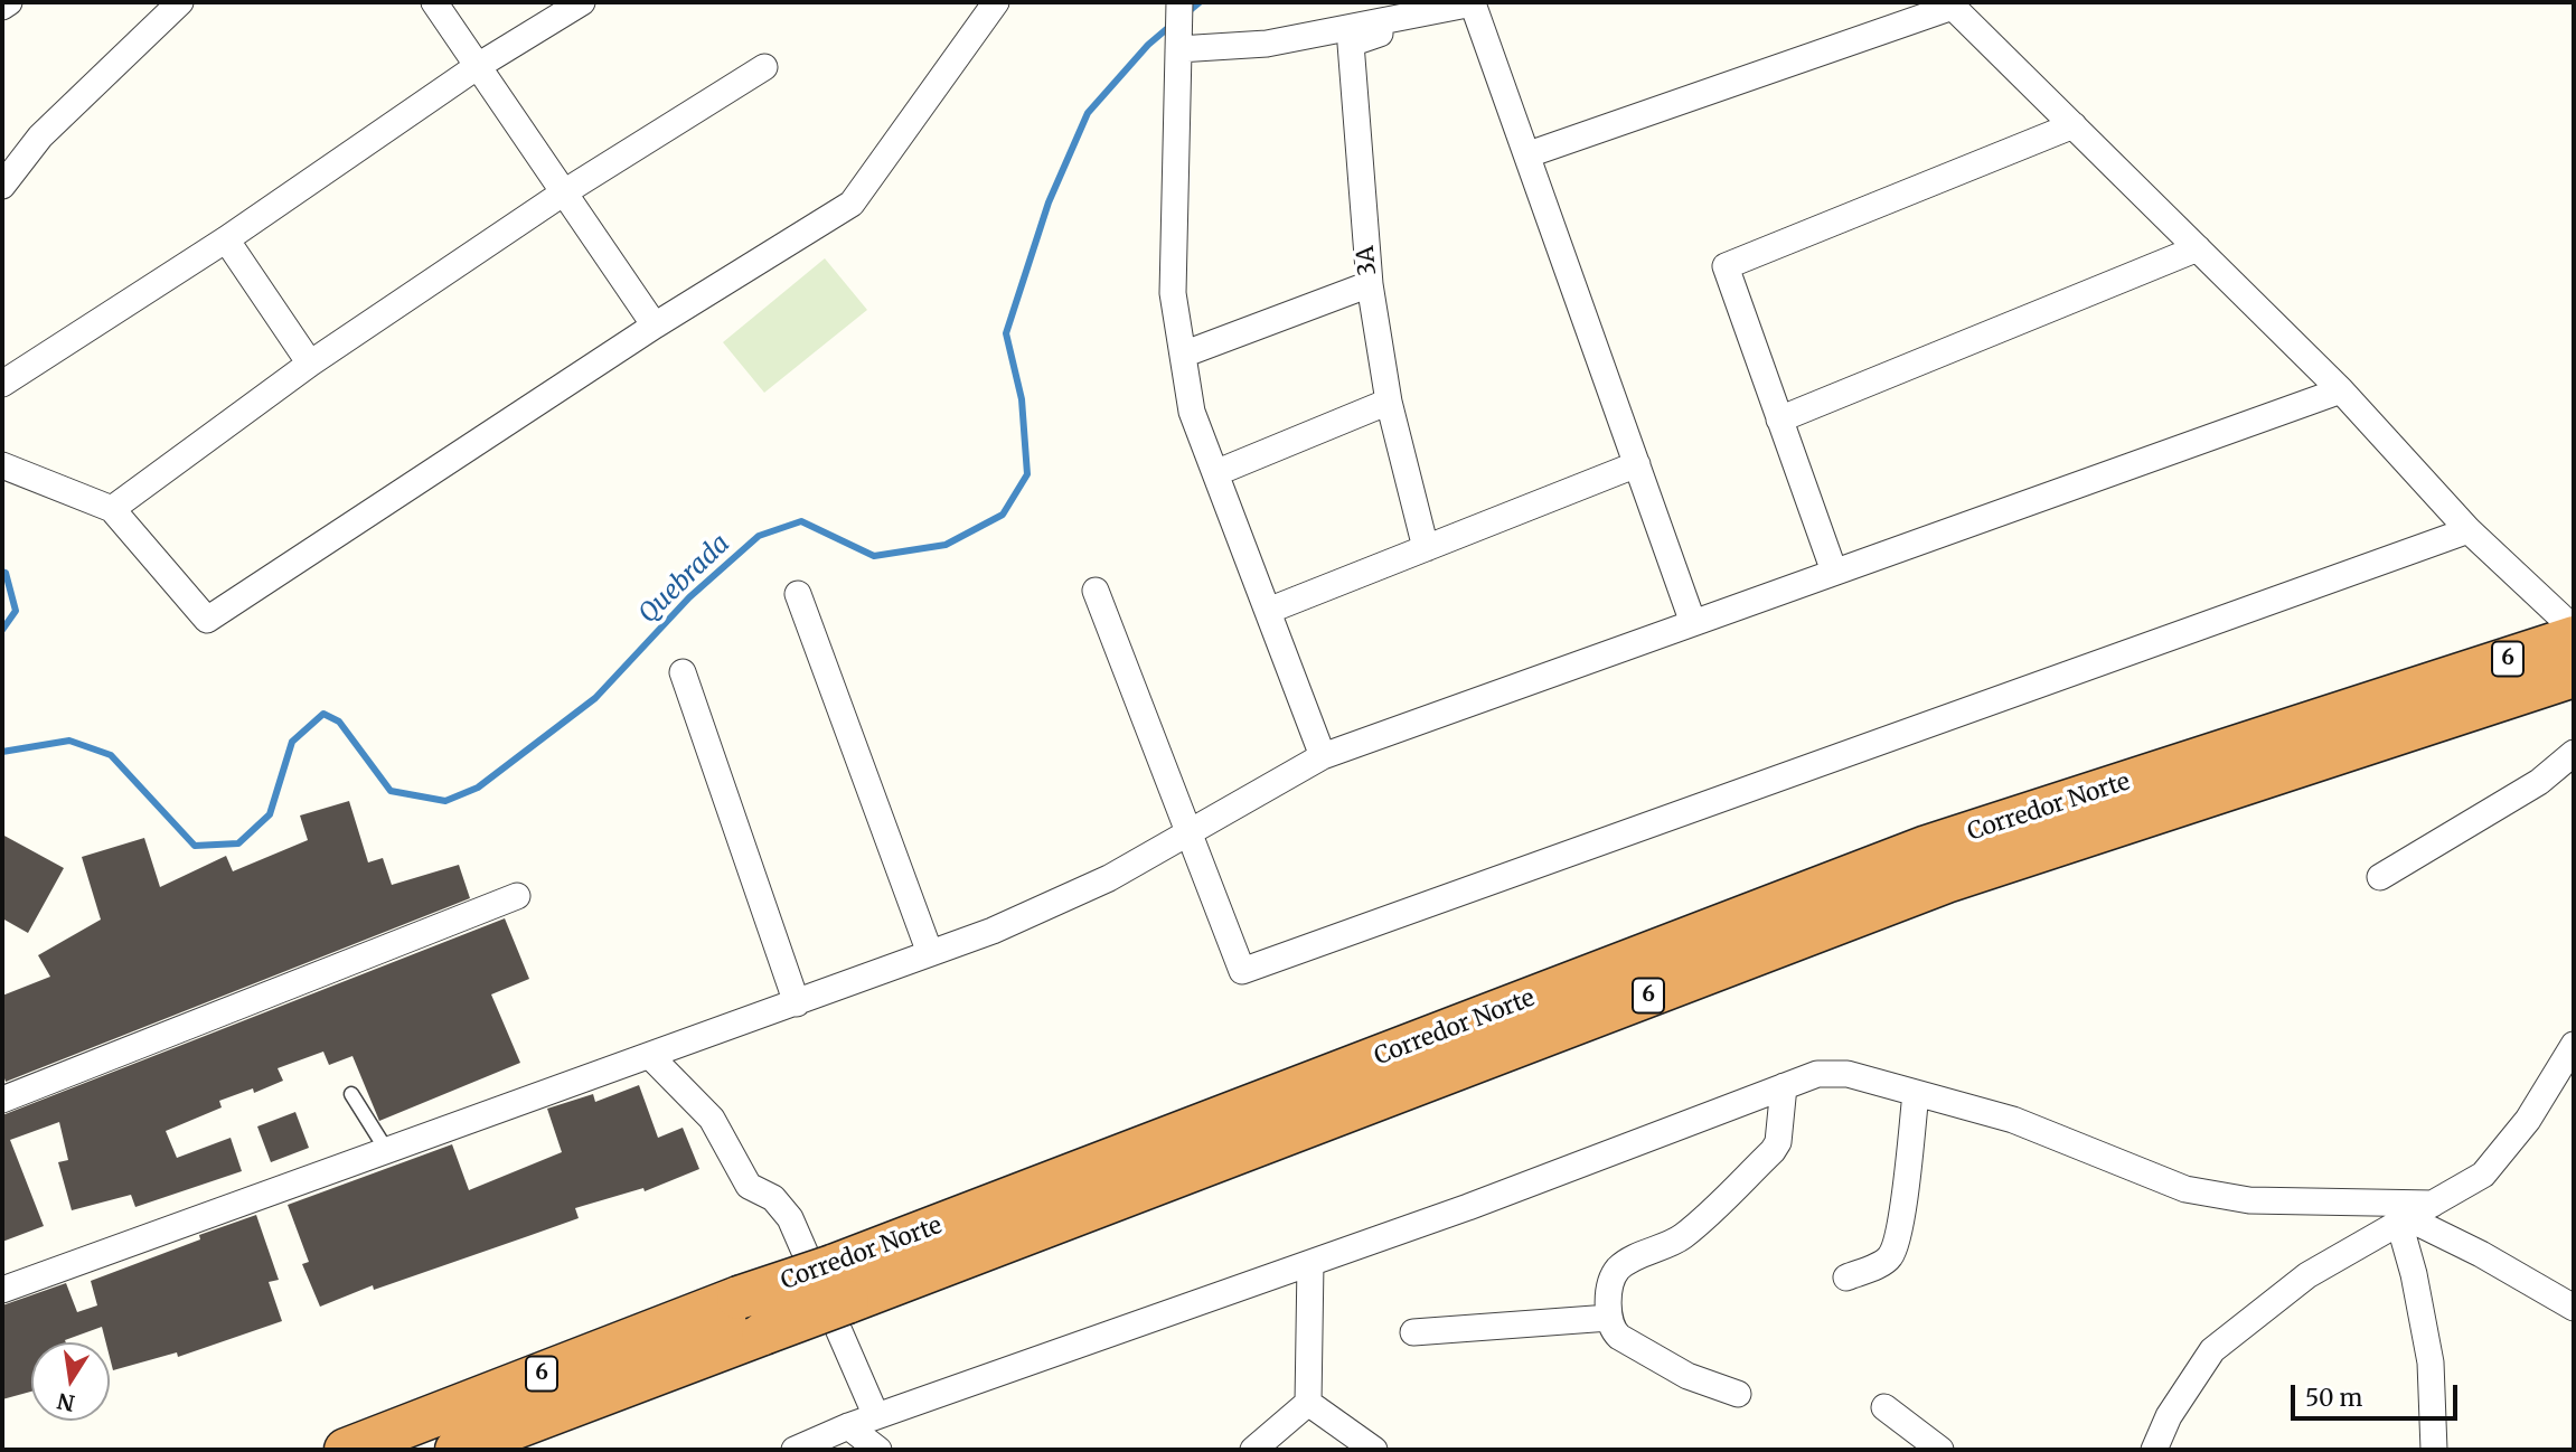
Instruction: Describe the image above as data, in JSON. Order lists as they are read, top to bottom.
{
  "streets": {
    "highway": ["6", "Corredor Norte"],
    "street": ["3A"]
  },
  "water": ["Quebrada"],
  "scale_bar": "50 m",
  "north": "bottom"
}
